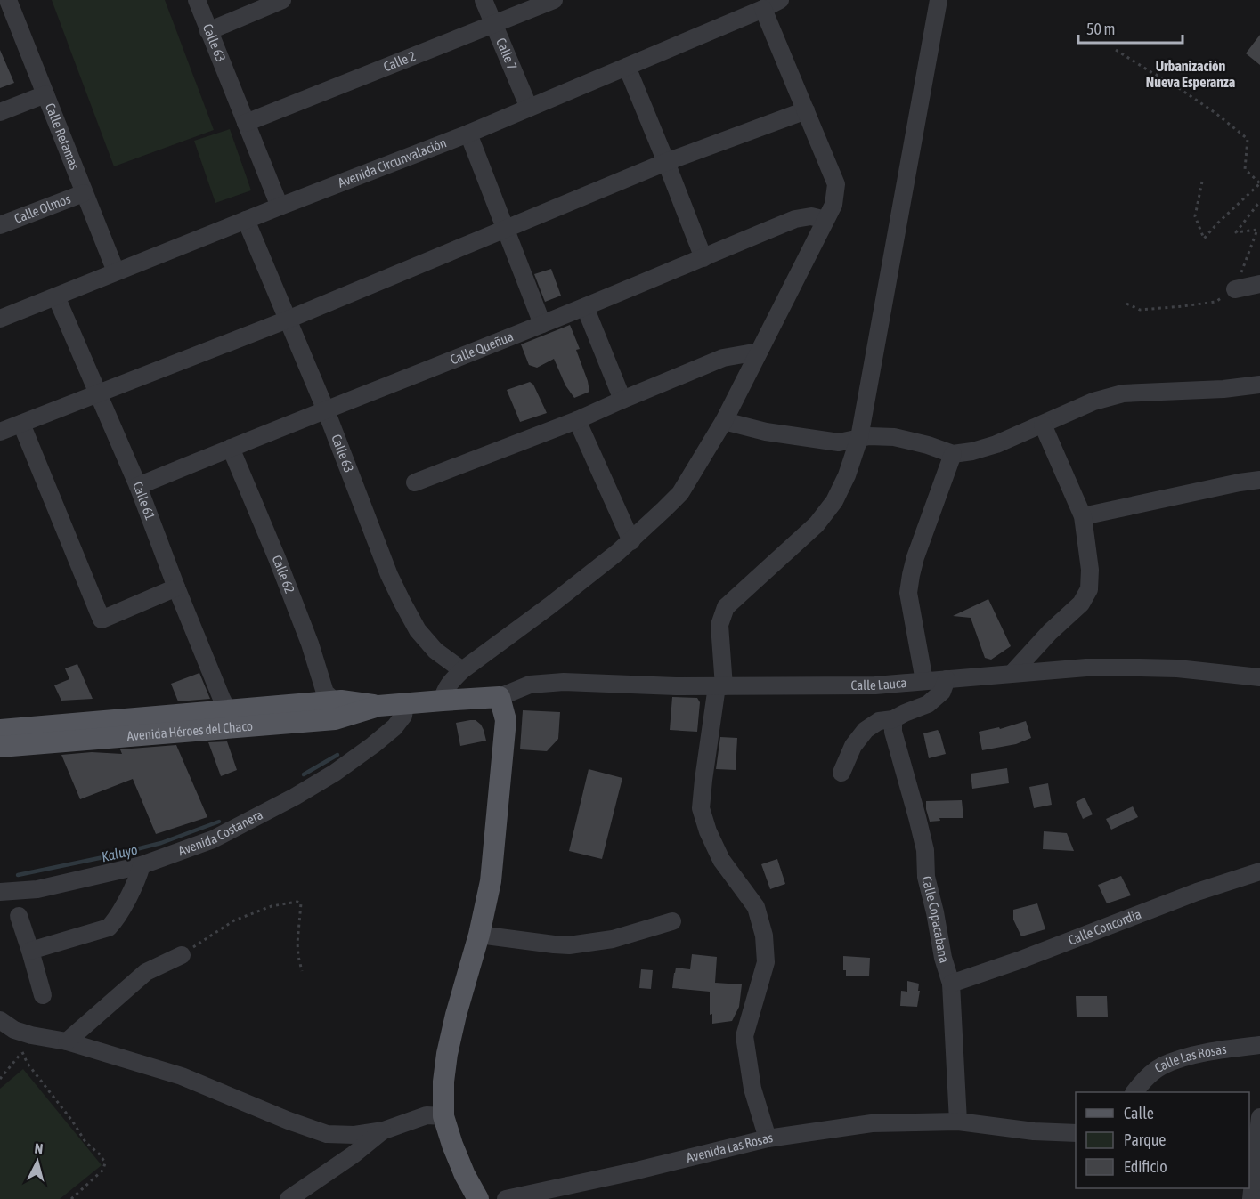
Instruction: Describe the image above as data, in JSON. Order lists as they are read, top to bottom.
{
  "streets": {
    "main road": ["Avenida Héroes del Chaco"],
    "street": [
      "Calle 63",
      "Calle 7",
      "Calle 2",
      "Calle Retamas",
      "Avenida Circunvalación",
      "Calle Olmos",
      "Calle Queñua",
      "Calle 61",
      "Calle 62",
      "Calle Lauca",
      "Avenida Costanera",
      "Calle Copacabana",
      "Calle Concordia",
      "Calle Las Rosas",
      "Avenida Las Rosas"
    ]
  },
  "crossings": [
    ["Calle 63", "Calle 2"],
    ["Calle 63", "Avenida Circunvalación"],
    ["Calle 63", "Calle Queñua"],
    ["Calle 7", "Calle 2"],
    ["Calle 7", "Avenida Circunvalación"],
    ["Calle Retamas", "Avenida Circunvalación"],
    ["Calle Retamas", "Calle Olmos"],
    ["Avenida Circunvalación", "Calle 61"],
    ["Calle Queñua", "Calle 61"],
    ["Calle Queñua", "Calle 62"],
    ["Calle 61", "Avenida Héroes del Chaco"],
    ["Calle 62", "Avenida Héroes del Chaco"],
    ["Calle Lauca", "Avenida Héroes del Chaco"],
    ["Avenida Héroes del Chaco", "Avenida Costanera"],
    ["Calle Copacabana", "Calle Concordia"],
    ["Calle Copacabana", "Avenida Las Rosas"]
  ],
  "districts": ["Urbanización Nueva Esperanza"],
  "water": ["Kaluyo"],
  "legend": ["Calle", "Parque", "Edificio"],
  "scale_bar": "50 m",
  "north": "top"
}
